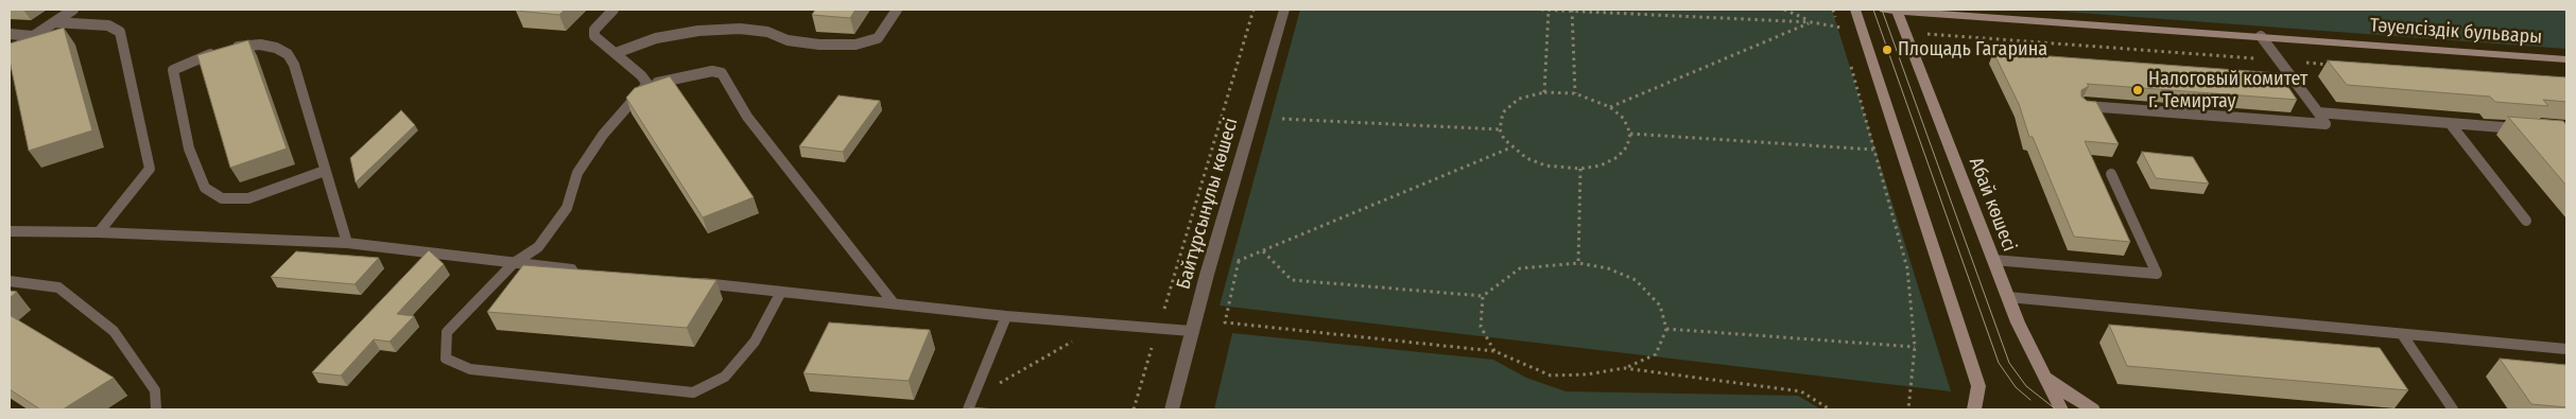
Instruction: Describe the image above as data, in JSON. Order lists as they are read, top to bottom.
{
  "streets": {
    "street": ["Тәуелсіздік бульвары", "Байтұрсынұлы көшесі", "Абай көшесі"]
  },
  "crossings": [
    ["Тәуелсіздік бульвары", "Абай көшесі"]
  ],
  "places": ["Площадь Гагарина", "Налоговый комитет г. Темиртау"]
}
